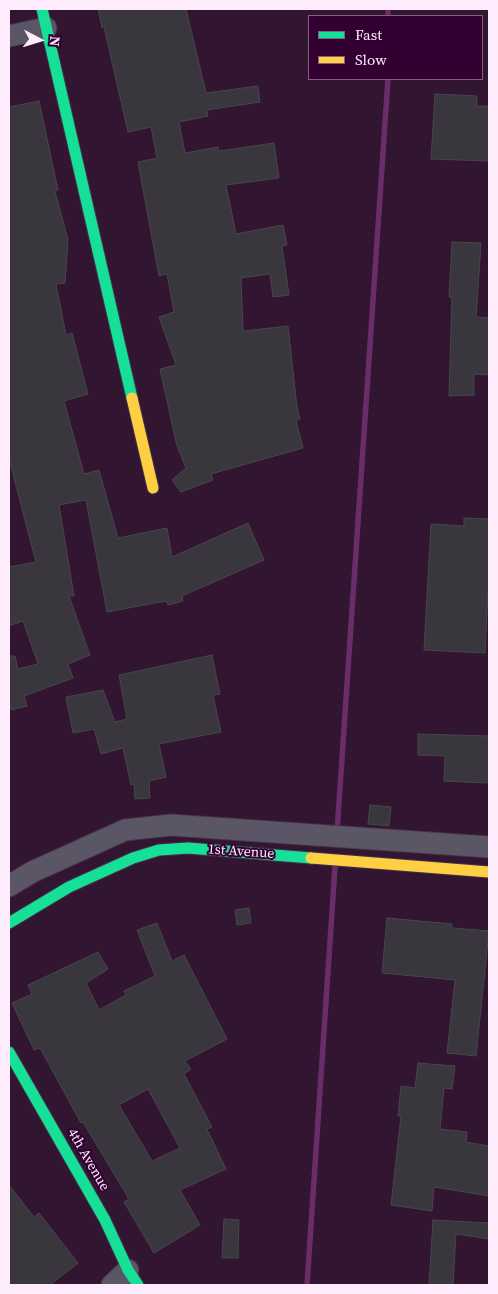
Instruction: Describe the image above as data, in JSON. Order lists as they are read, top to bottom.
{
  "streets": {
    "street": ["1st Avenue", "4th Avenue"]
  },
  "legend": ["Fast", "Slow"],
  "north": "right"
}
